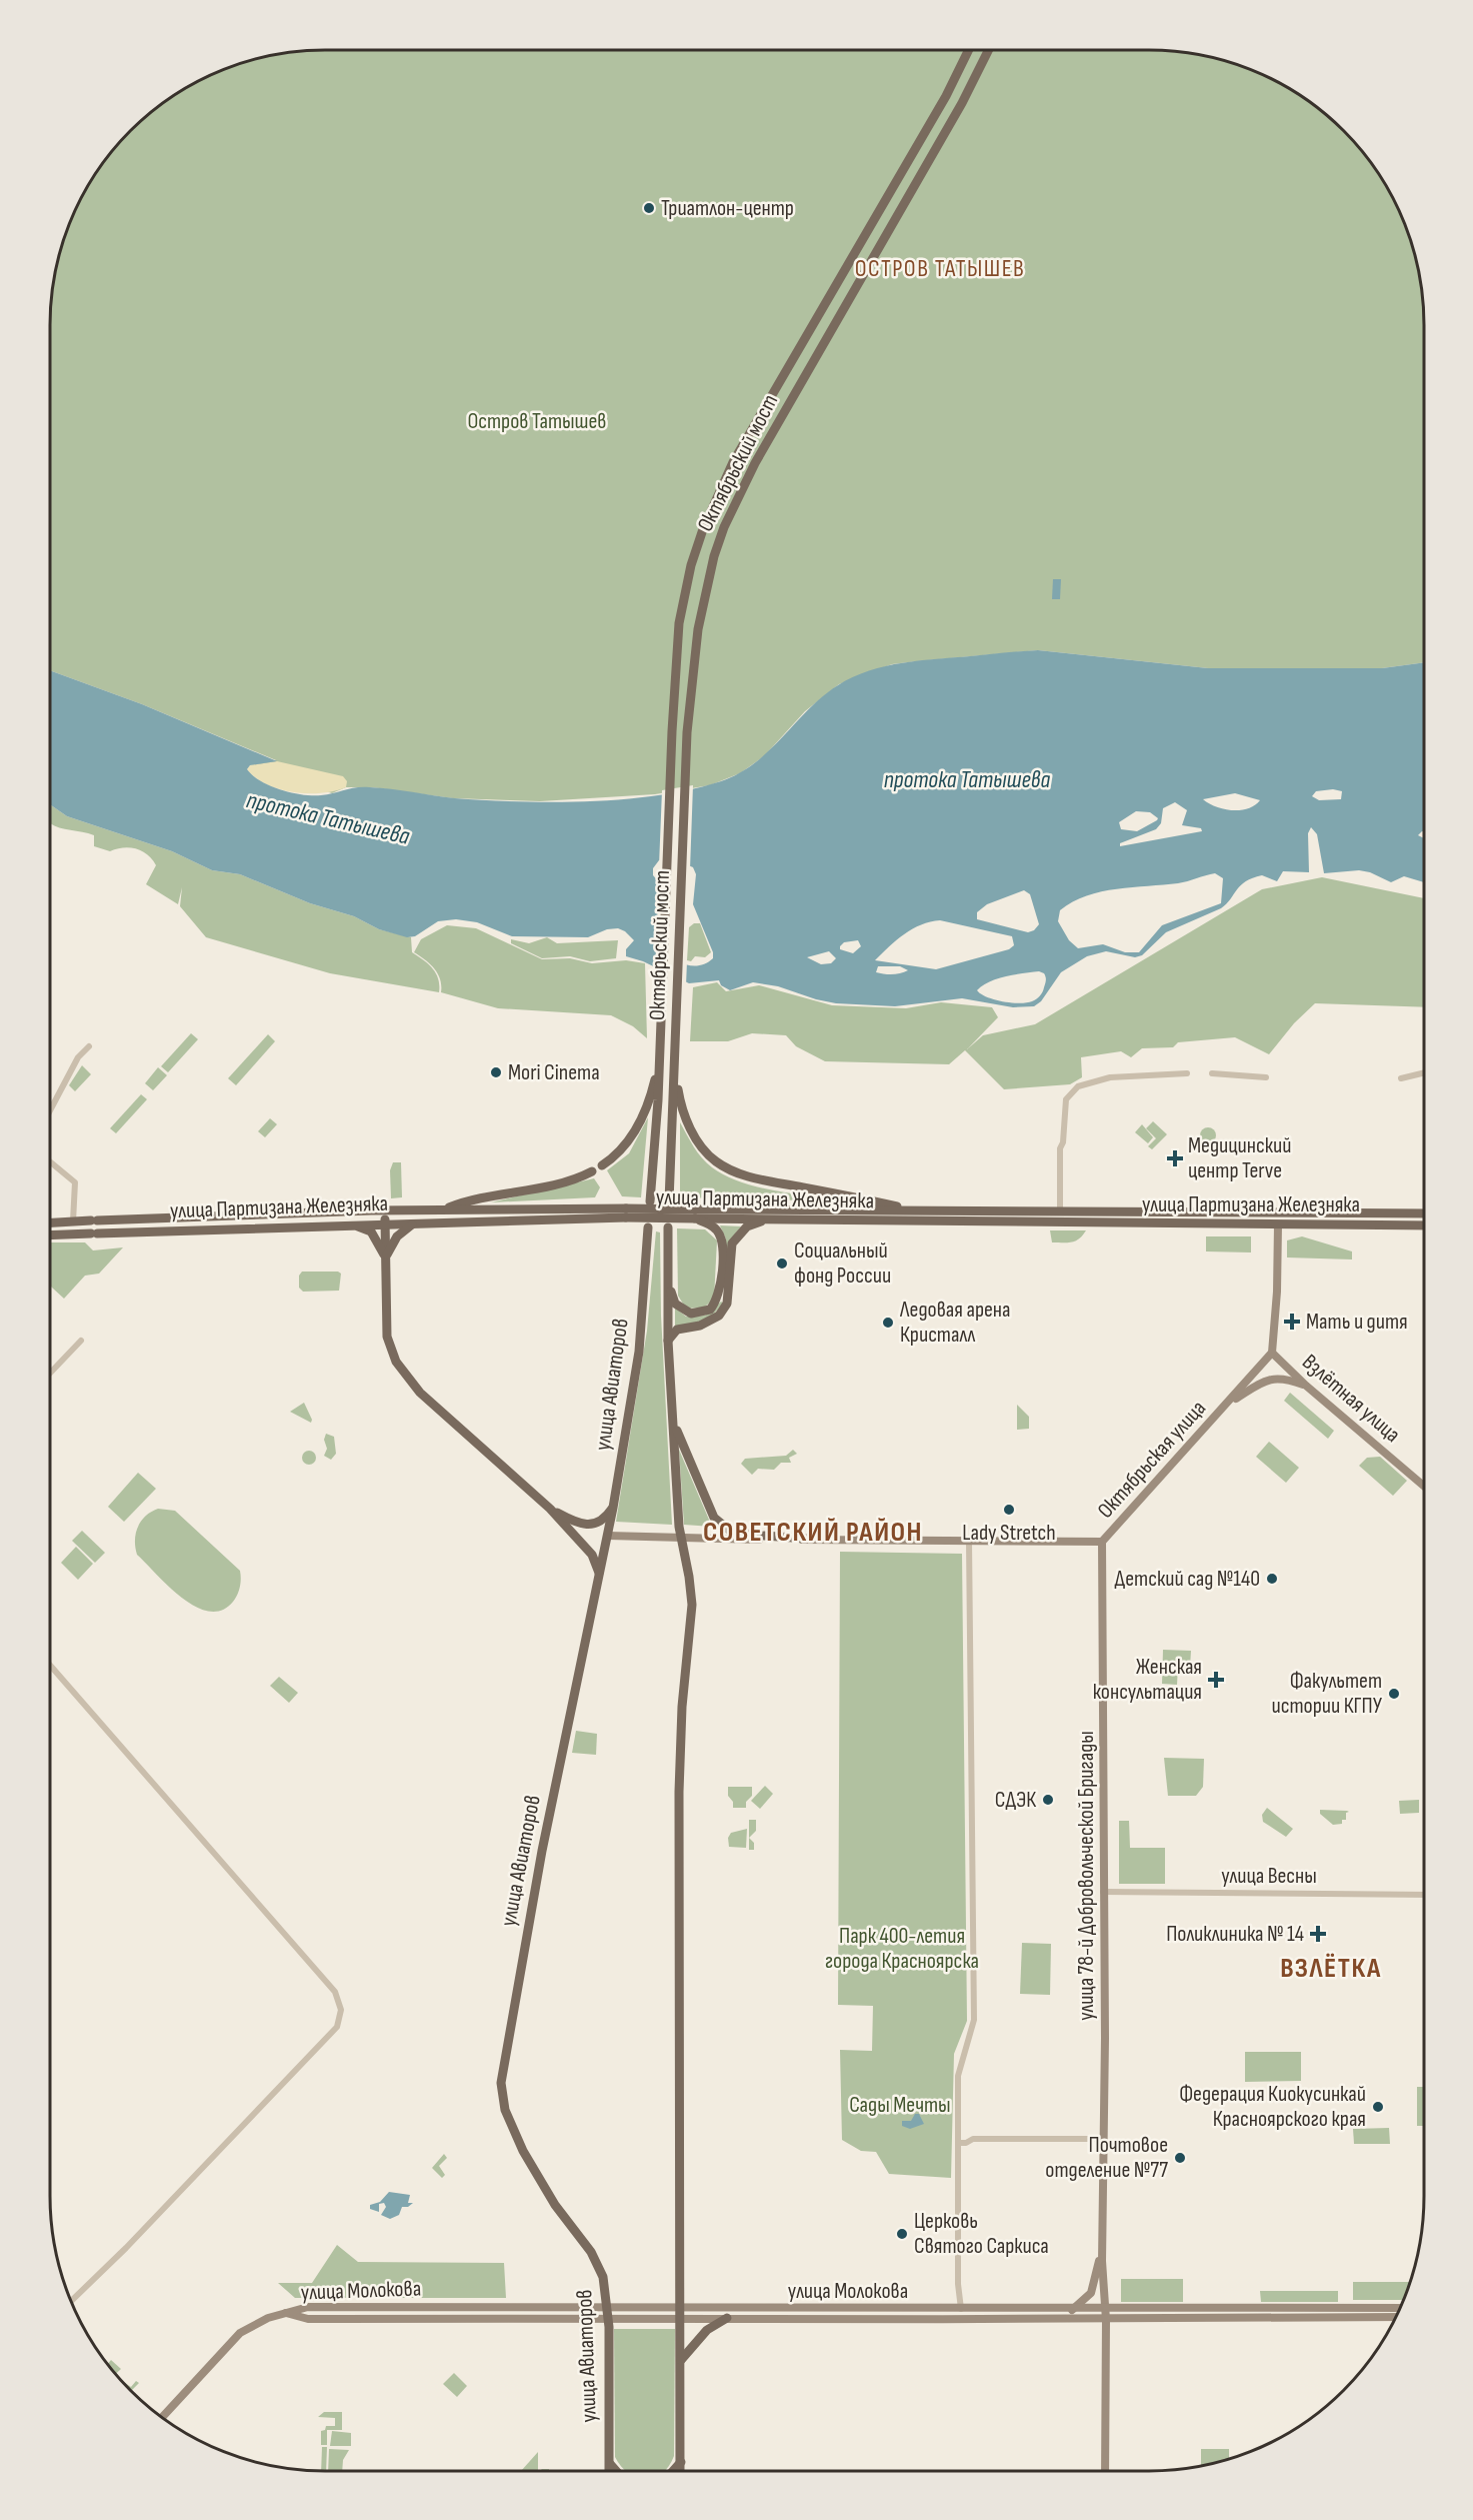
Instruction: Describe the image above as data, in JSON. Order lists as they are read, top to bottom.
{
  "streets": {
    "main road": ["Октябрьский мост", "улица Партизана Железняка", "улица Авиаторов"],
    "street": [
      "Взлётная улица",
      "Октябрьская улица",
      "улица 78-й Добровольческой Бригады",
      "улица Весны",
      "улица Молокова"
    ]
  },
  "crossings": [
    ["улица Авиаторов", "улица Молокова"],
    ["Взлётная улица", "Октябрьская улица"],
    ["Октябрьская улица", "улица 78-й Добровольческой Бригады"],
    ["улица 78-й Добровольческой Бригады", "улица Весны"],
    ["улица 78-й Добровольческой Бригады", "улица Молокова"]
  ],
  "districts": ["ОСТРОВ ТАТЫШЕВ", "СОВЕТСКИЙ РАЙОН", "ВЗЛЁТКА"],
  "water": ["протока Татышева"],
  "parks": ["Остров Татышев", "Парк 400-летия города Красноярска", "Сады Мечты"],
  "places": {
    "other": [
      "Триатлон-центр",
      "Mori Cinema",
      "Социальный фонд России",
      "Ледовая арена Кристалл",
      "Lady Stretch",
      "Детский сад №140",
      "Факультет истории КГПУ",
      "СДЭК",
      "Федерация Киокусинкай Красноярского края",
      "Почтовое отделение №77",
      "Церковь Святого Саркиса"
    ],
    "health": [
      "Медицинский центр Terve",
      "Мать и дитя",
      "Женская консультация",
      "Поликлиника № 14"
    ]
  }
}
